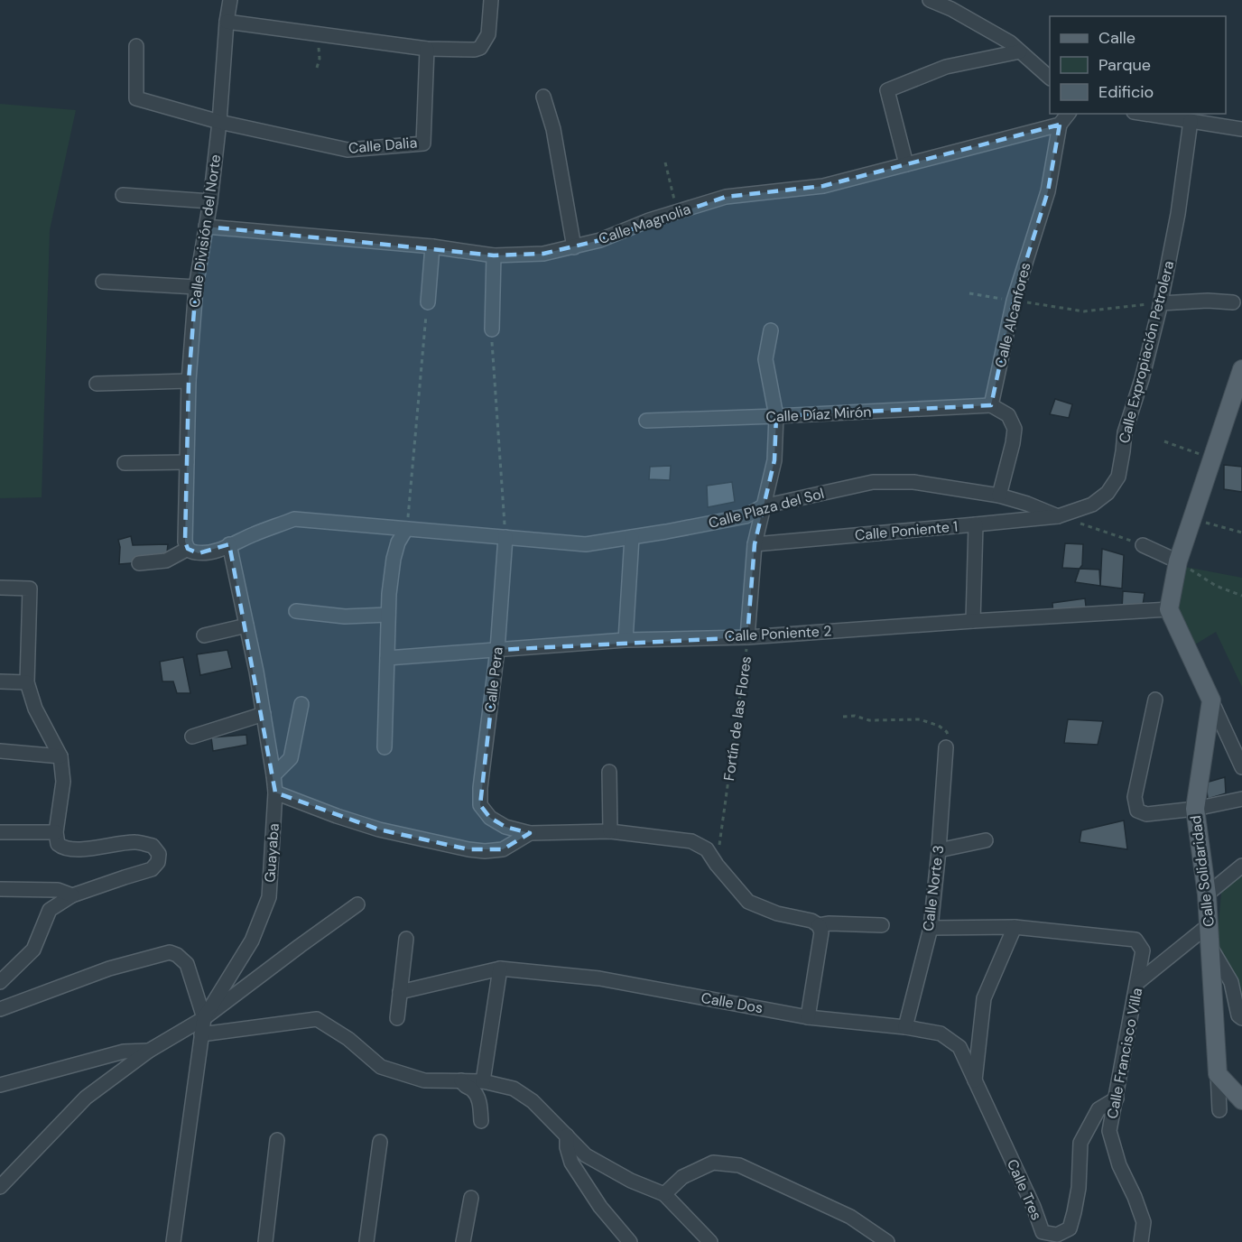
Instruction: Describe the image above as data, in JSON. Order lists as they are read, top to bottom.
{
  "streets": {
    "main road": ["Calle Solidaridad"],
    "street": [
      "Calle Dalia",
      "Calle Magnolia",
      "Calle División del Norte",
      "Calle Alcanfores",
      "Calle Expropiación Petrolera",
      "Calle Díaz Mirón",
      "Calle Plaza del Sol",
      "Calle Poniente 1",
      "Calle Poniente 2",
      "Calle Pera",
      "Fortín de las Flores",
      "Guayaba",
      "Calle Norte 3",
      "Calle Dos",
      "Calle Francisco Villa",
      "Calle Tres"
    ]
  },
  "crossings": [
    ["Calle Dalia", "Calle División del Norte"],
    ["Calle Magnolia", "Calle División del Norte"],
    ["Calle Magnolia", "Calle Alcanfores"],
    ["Calle División del Norte", "Calle Plaza del Sol"],
    ["Calle Alcanfores", "Calle Díaz Mirón"],
    ["Calle Expropiación Petrolera", "Calle Plaza del Sol"],
    ["Calle Expropiación Petrolera", "Calle Poniente 1"],
    ["Calle Díaz Mirón", "Fortín de las Flores"],
    ["Calle Plaza del Sol", "Calle Poniente 1"],
    ["Calle Plaza del Sol", "Calle Pera"],
    ["Calle Plaza del Sol", "Fortín de las Flores"],
    ["Calle Plaza del Sol", "Guayaba"],
    ["Calle Poniente 1", "Fortín de las Flores"],
    ["Calle Poniente 2", "Calle Pera"],
    ["Calle Poniente 2", "Fortín de las Flores"],
    ["Calle Solidaridad", "Calle Francisco Villa"],
    ["Calle Norte 3", "Calle Dos"],
    ["Calle Dos", "Calle Tres"],
    ["Calle Francisco Villa", "Calle Tres"]
  ],
  "legend": ["Calle", "Parque", "Edificio"]
}
